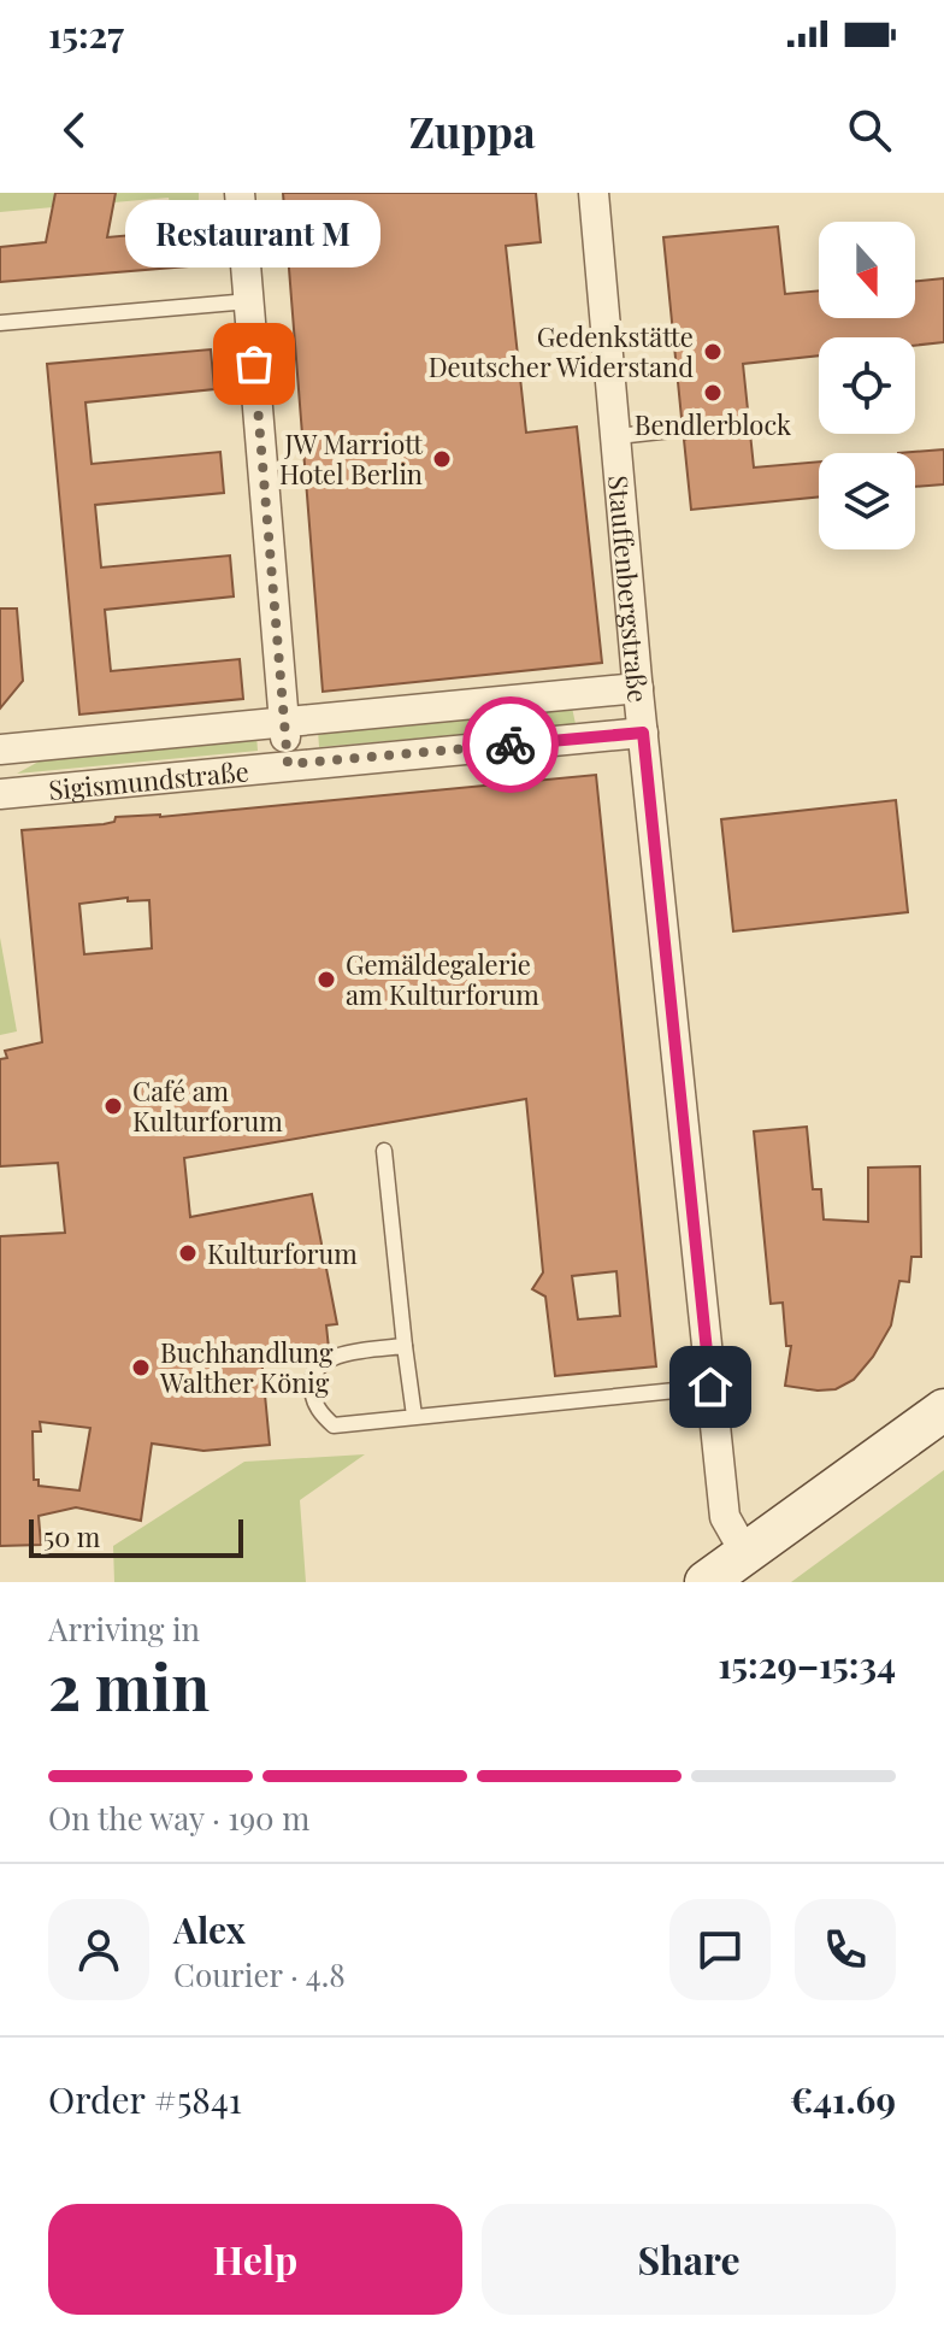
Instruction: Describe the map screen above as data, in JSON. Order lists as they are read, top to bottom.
{
  "streets": {
    "street": ["Stauffenbergstraße", "Sigismundstraße"]
  },
  "crossings": [
    ["Stauffenbergstraße", "Sigismundstraße"]
  ],
  "places": [
    "Gedenkstätte Deutscher Widerstand",
    "Restaurant M",
    "Bendlerblock",
    "JW Marriott Hotel Berlin",
    "Gemäldegalerie am Kulturforum",
    "Café am Kulturforum",
    "Kulturforum",
    "Buchhandlung Walther König"
  ],
  "scale_bar": "50 m",
  "north": "bottom",
  "page": {
    "status": "15:27",
    "header": "Zuppa",
    "bubble": "Restaurant M",
    "scale": "50 m",
    "heading": ["2 min", "Arriving in", "15:29–15:34"],
    "panel": [
      "Alex",
      "Courier · 4.8",
      "Order #5841",
      "€41.69"
    ],
    "bar": "On the way · 190 m",
    "buttons": ["Help", "Share"]
  }
}
